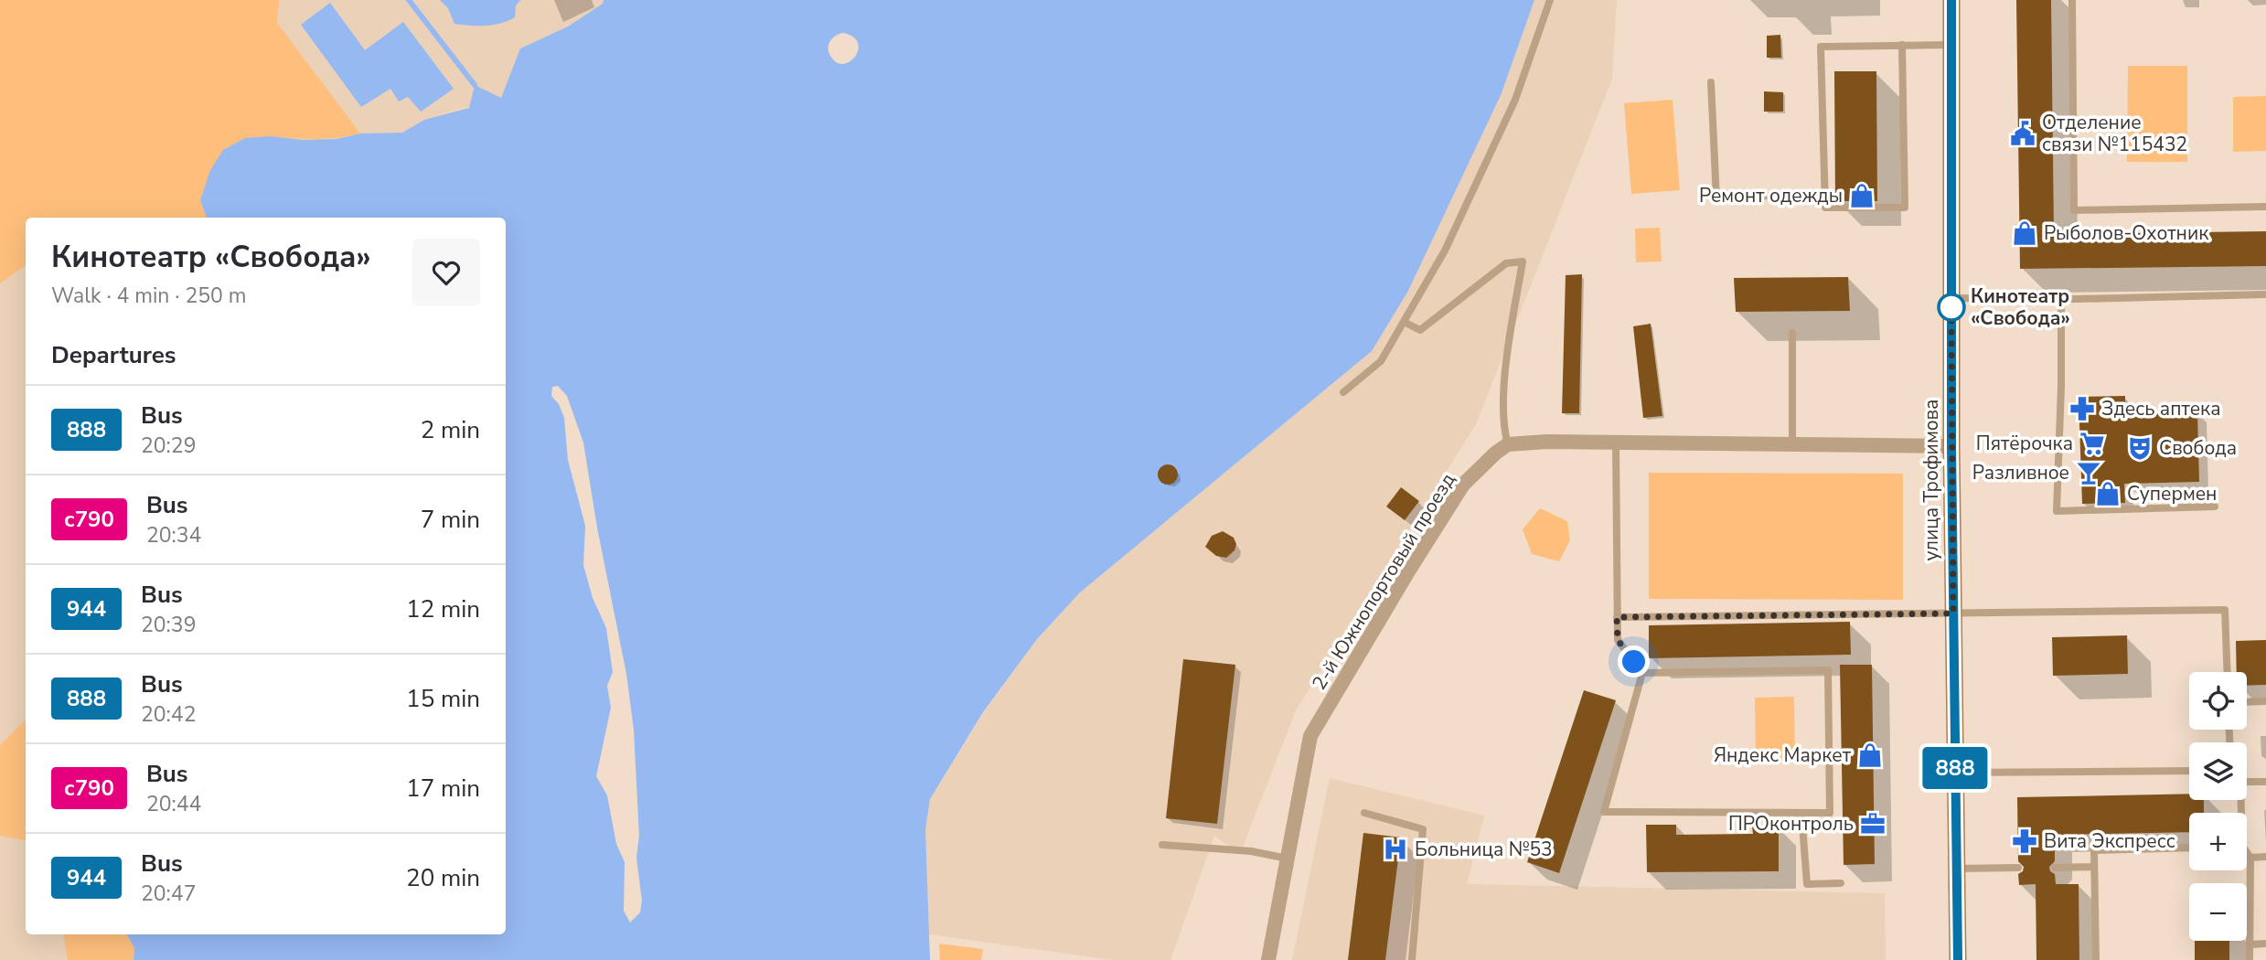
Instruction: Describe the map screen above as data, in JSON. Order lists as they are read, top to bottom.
{
  "streets": {
    "main road": ["улица Трофимова"],
    "street": ["2-й Южнопортовый проезд"]
  },
  "places": {
    "public building": ["Отделение связи №115432"],
    "shop": [
      "Ремонт одежды",
      "Рыболов-Охотник",
      "Супермен",
      "Яндекс Маркет"
    ],
    "other": ["Кинотеатр «Свобода»"],
    "pharmacy": ["Здесь аптека", "Вита Экспресс"],
    "supermarket": ["Пятёрочка"],
    "theatre": ["Свобода"],
    "bar": ["Разливное"],
    "office": ["ПРОконтроль"],
    "hospital": ["Больница №53"]
  },
  "lines": ["bus line 888"],
  "page": {
    "on_map": "888",
    "heading": [
      ["Кинотеатр «Свобода»", "Walk · 4 min · 250 m"],
      "Departures"
    ],
    "list": [
      {
        "mark": "888",
        "name": "Bus",
        "note": "20:29",
        "value": "2 min"
      },
      {
        "mark": "с790",
        "name": "Bus",
        "note": "20:34",
        "value": "7 min"
      },
      {
        "mark": "944",
        "name": "Bus",
        "note": "20:39",
        "value": "12 min"
      },
      {
        "mark": "888",
        "name": "Bus",
        "note": "20:42",
        "value": "15 min"
      },
      {
        "mark": "с790",
        "name": "Bus",
        "note": "20:44",
        "value": "17 min"
      },
      {
        "mark": "944",
        "name": "Bus",
        "note": "20:47",
        "value": "20 min"
      }
    ],
    "map_buttons": ["+", "−"]
  }
}
